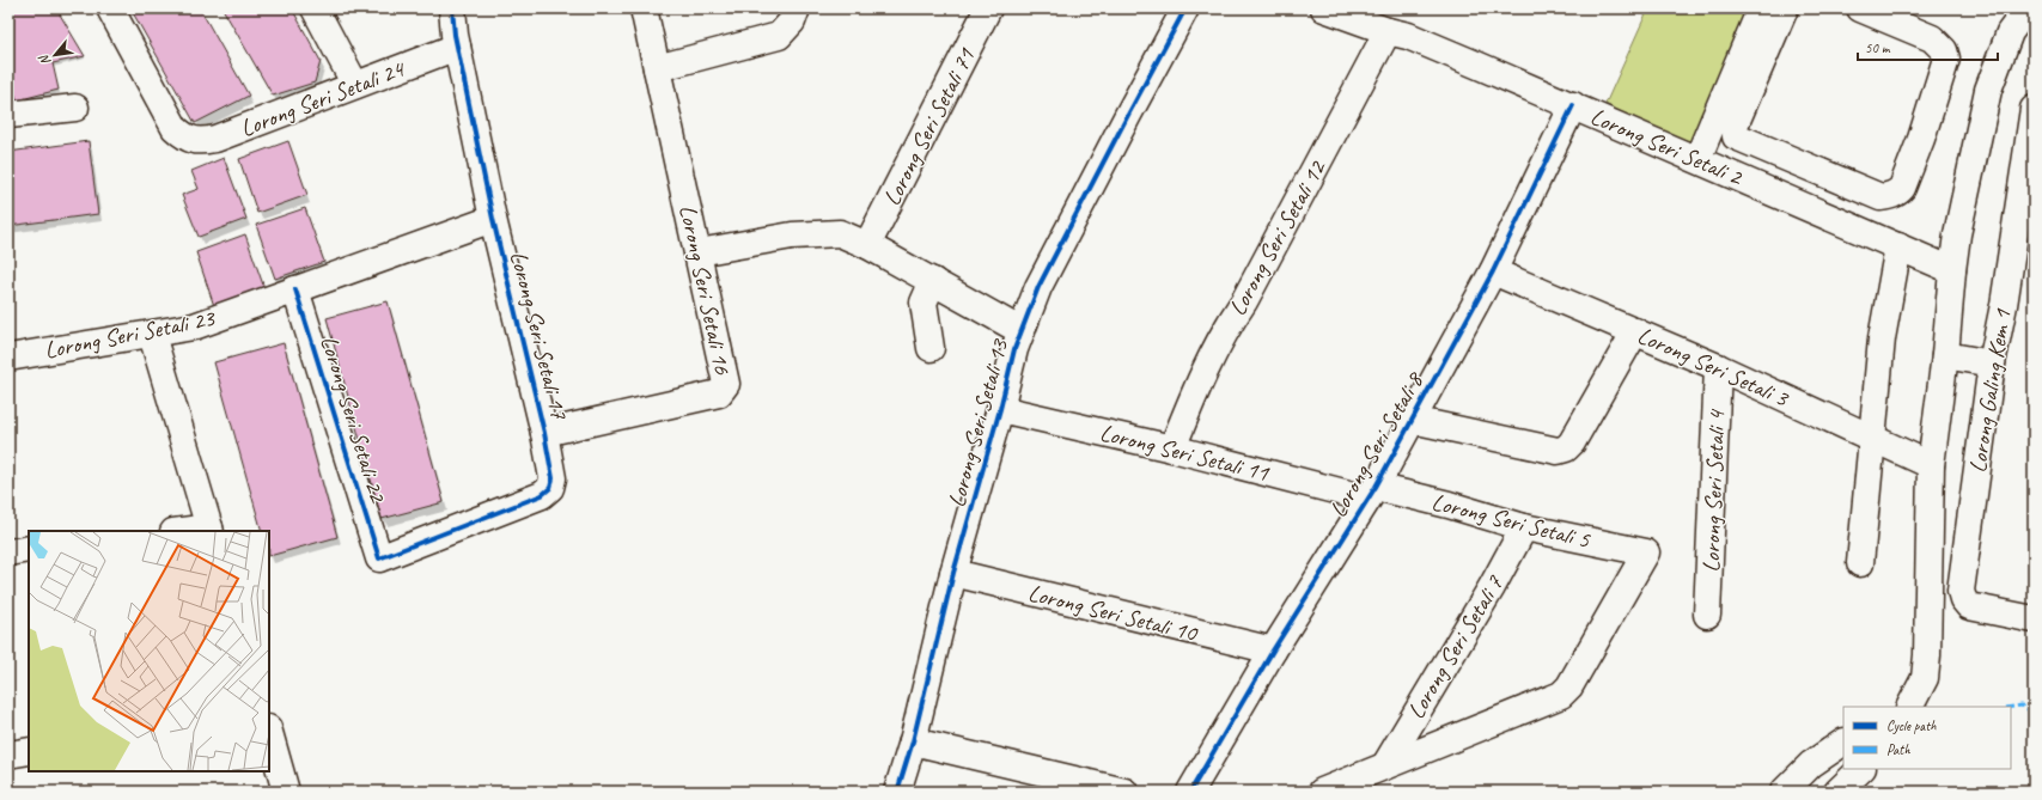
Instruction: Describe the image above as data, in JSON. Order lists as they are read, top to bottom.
{
  "streets": {
    "street": [
      "Lorong Seri Setali 24",
      "Lorong Seri Setali 71",
      "Lorong Seri Setali 2",
      "Lorong Seri Setali 12",
      "Lorong Seri Setali 16",
      "Lorong Seri Setali 23",
      "Lorong Seri Setali 17",
      "Lorong Seri Setali 3",
      "Lorong Galing Kem 1",
      "Lorong Seri Setali 22",
      "Lorong Seri Setali 13",
      "Lorong Seri Setali 8",
      "Lorong Seri Setali 11",
      "Lorong Seri Setali 4",
      "Lorong Seri Setali 5",
      "Lorong Seri Setali 10",
      "Lorong Seri Setali 7"
    ]
  },
  "crossings": [
    ["Lorong Seri Setali 24", "Lorong Seri Setali 17"],
    ["Lorong Seri Setali 2", "Lorong Seri Setali 12"],
    ["Lorong Seri Setali 2", "Lorong Seri Setali 8"],
    ["Lorong Seri Setali 12", "Lorong Seri Setali 11"],
    ["Lorong Seri Setali 16", "Lorong Seri Setali 17"],
    ["Lorong Seri Setali 23", "Lorong Seri Setali 17"],
    ["Lorong Seri Setali 23", "Lorong Seri Setali 22"],
    ["Lorong Seri Setali 17", "Lorong Seri Setali 22"],
    ["Lorong Seri Setali 3", "Lorong Seri Setali 8"],
    ["Lorong Seri Setali 3", "Lorong Seri Setali 4"],
    ["Lorong Seri Setali 13", "Lorong Seri Setali 11"],
    ["Lorong Seri Setali 13", "Lorong Seri Setali 10"],
    ["Lorong Seri Setali 8", "Lorong Seri Setali 11"],
    ["Lorong Seri Setali 8", "Lorong Seri Setali 5"],
    ["Lorong Seri Setali 8", "Lorong Seri Setali 10"],
    ["Lorong Seri Setali 11", "Lorong Seri Setali 5"],
    ["Lorong Seri Setali 5", "Lorong Seri Setali 7"]
  ],
  "legend": ["Cycle path", "Path"],
  "scale_bar": "50 m",
  "north": "bottom left"
}
